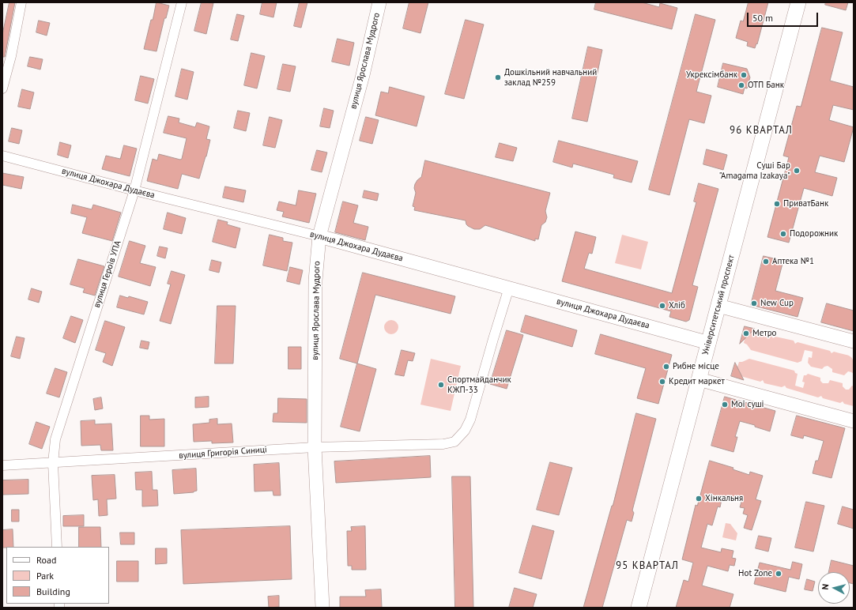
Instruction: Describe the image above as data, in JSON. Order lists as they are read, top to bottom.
{
  "streets": {
    "main road": ["Університетський проспект"],
    "street": [
      "вулиця Ярослава Мудрого",
      "вулиця Джохара Дудаєва",
      "вулиця Героїв УПА",
      "вулиця Григорія Синиці"
    ]
  },
  "crossings": [
    ["вулиця Ярослава Мудрого", "вулиця Джохара Дудаєва"],
    ["вулиця Ярослава Мудрого", "вулиця Григорія Синиці"],
    ["вулиця Джохара Дудаєва", "вулиця Героїв УПА"],
    ["вулиця Джохара Дудаєва", "Університетський проспект"],
    ["вулиця Джохара Дудаєва", "вулиця Григорія Синиці"],
    ["вулиця Героїв УПА", "вулиця Григорія Синиці"]
  ],
  "districts": ["96 КВАРТАЛ", "95 КВАРТАЛ"],
  "places": [
    "Укрексімбанк",
    "Дошкільний навчальний заклад №259",
    "ОТП Банк",
    "Суші Бар \"Amagama Izakaya\"",
    "ПриватБанк",
    "Подорожник",
    "Аптека №1",
    "New Cup",
    "Хліб",
    "Метро",
    "Рибне місце",
    "Кредит маркет",
    "Спортмайданчик КЖП-33",
    "Мої суші",
    "Хінкальня",
    "Hot Zone"
  ],
  "legend": ["Road", "Park", "Building"],
  "scale_bar": "50 m",
  "north": "left"
}
